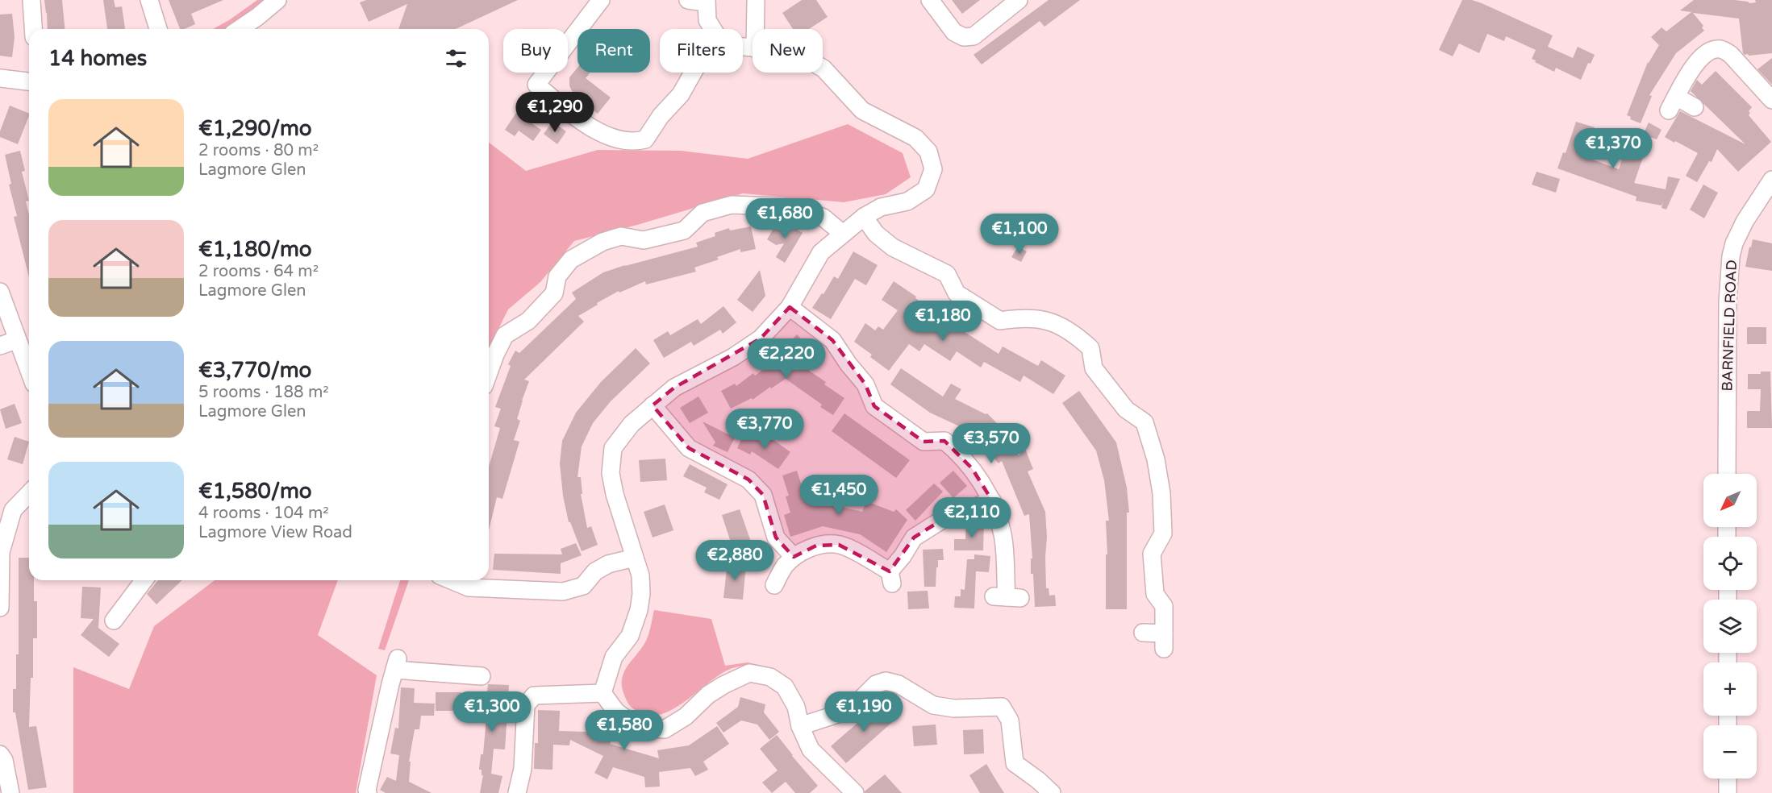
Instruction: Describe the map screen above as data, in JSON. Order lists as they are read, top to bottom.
{
  "streets": {
    "street": ["BARNFIELD ROAD"]
  },
  "north": "bottom left",
  "page": {
    "chip": [
      "Buy",
      "Rent",
      "Filters",
      "New"
    ],
    "heading": "14 homes",
    "list": [
      {
        "name": "€1,290/mo",
        "note": "2 rooms · 80 m² · Lagmore Glen"
      },
      {
        "name": "€1,180/mo",
        "note": "2 rooms · 64 m² · Lagmore Glen"
      },
      {
        "name": "€3,770/mo",
        "note": "5 rooms · 188 m² · Lagmore Glen"
      },
      {
        "name": "€1,580/mo",
        "note": "4 rooms · 104 m² · Lagmore View Road"
      }
    ],
    "price": [
      "€1,290",
      "€1,370",
      "€1,680",
      "€1,100",
      "€1,180",
      "€2,220",
      "€3,770",
      "€3,570",
      "€1,450",
      "€2,110",
      "€2,880",
      "€1,300",
      "€1,190",
      "€1,580"
    ],
    "map_buttons": ["+", "−"]
  }
}
